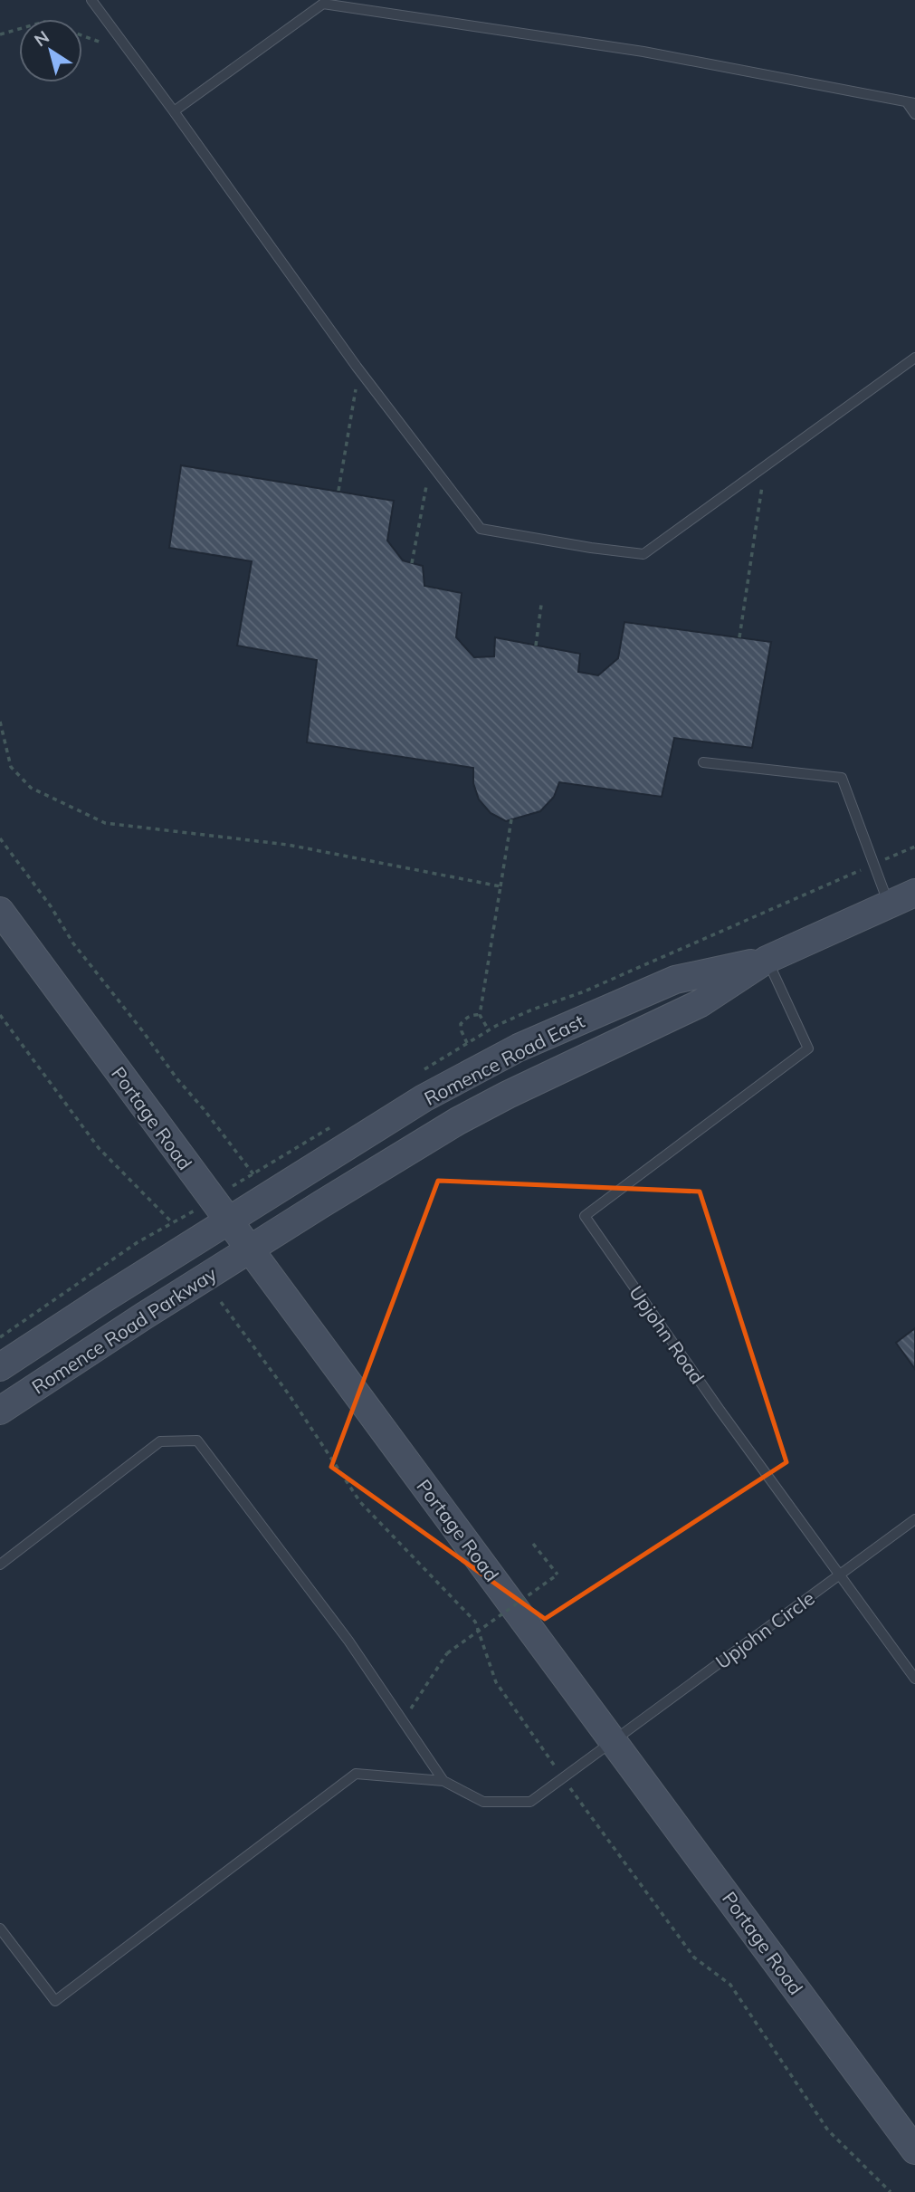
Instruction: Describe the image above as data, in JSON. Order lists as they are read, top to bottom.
{
  "streets": {
    "street": ["Romence Road East", "Portage Road", "Romence Road Parkway"],
    "lane": ["Upjohn Road", "Upjohn Circle"]
  },
  "crossings": [
    ["Romence Road East", "Portage Road"],
    ["Romence Road East", "Romence Road Parkway"],
    ["Romence Road East", "Upjohn Road"],
    ["Portage Road", "Romence Road Parkway"],
    ["Portage Road", "Upjohn Circle"],
    ["Upjohn Road", "Upjohn Circle"]
  ],
  "north": "top left"
}
